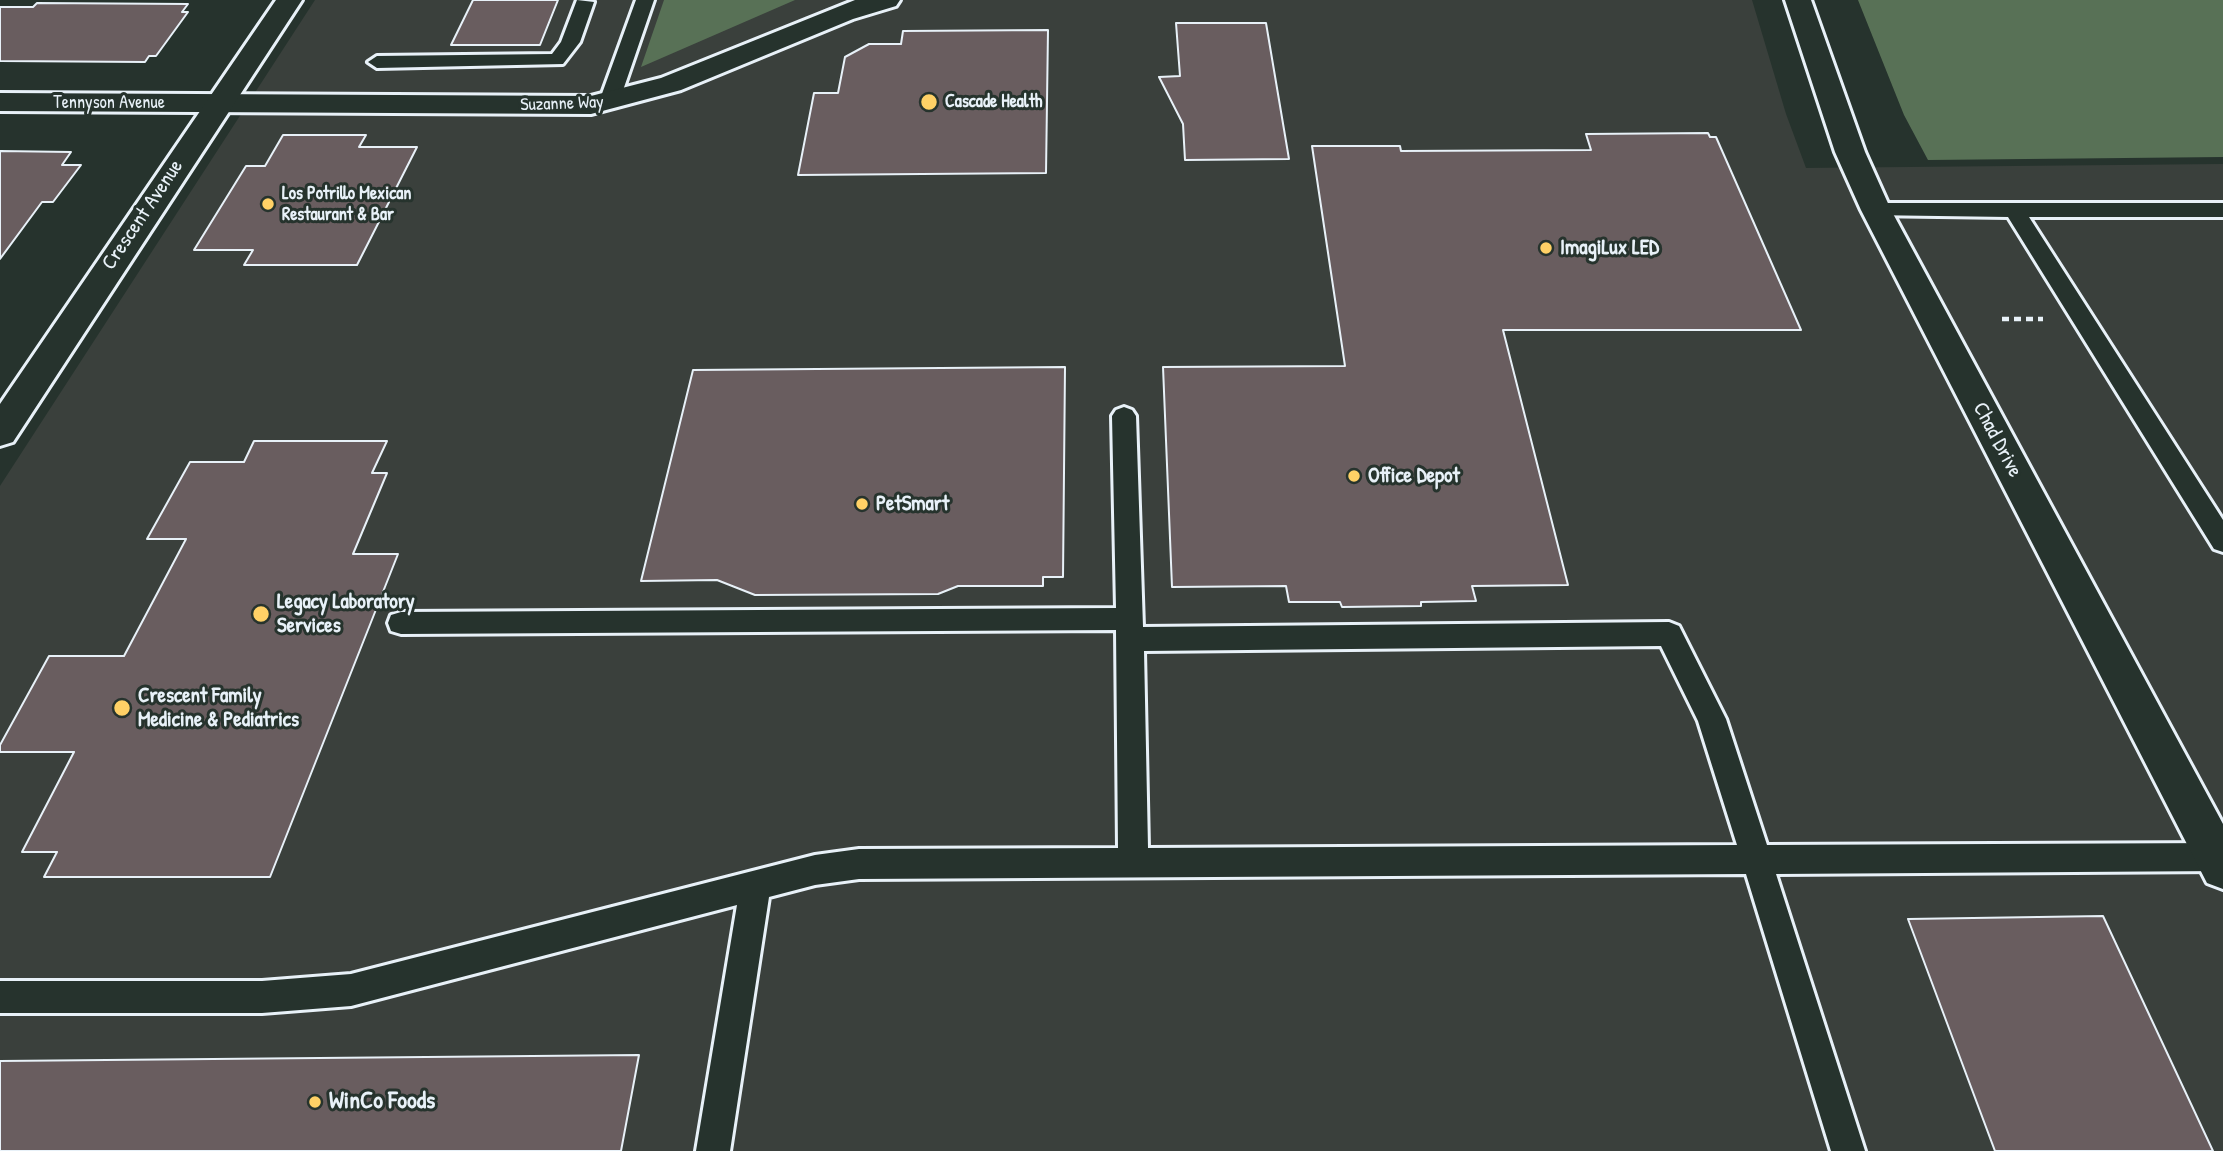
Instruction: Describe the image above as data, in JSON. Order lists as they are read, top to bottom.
{
  "streets": {
    "street": [
      "Tennyson Avenue",
      "Suzanne Way",
      "Crescent Avenue",
      "Chad Drive"
    ]
  },
  "crossings": [
    ["Tennyson Avenue", "Suzanne Way"],
    ["Tennyson Avenue", "Crescent Avenue"],
    ["Suzanne Way", "Crescent Avenue"]
  ],
  "places": [
    "Cascade Health",
    "Los Potrillo Mexican Restaurant & Bar",
    "ImagiLux LED",
    "Office Depot",
    "PetSmart",
    "Legacy Laboratory Services",
    "Crescent Family Medicine & Pediatrics",
    "WinCo Foods"
  ]
}
